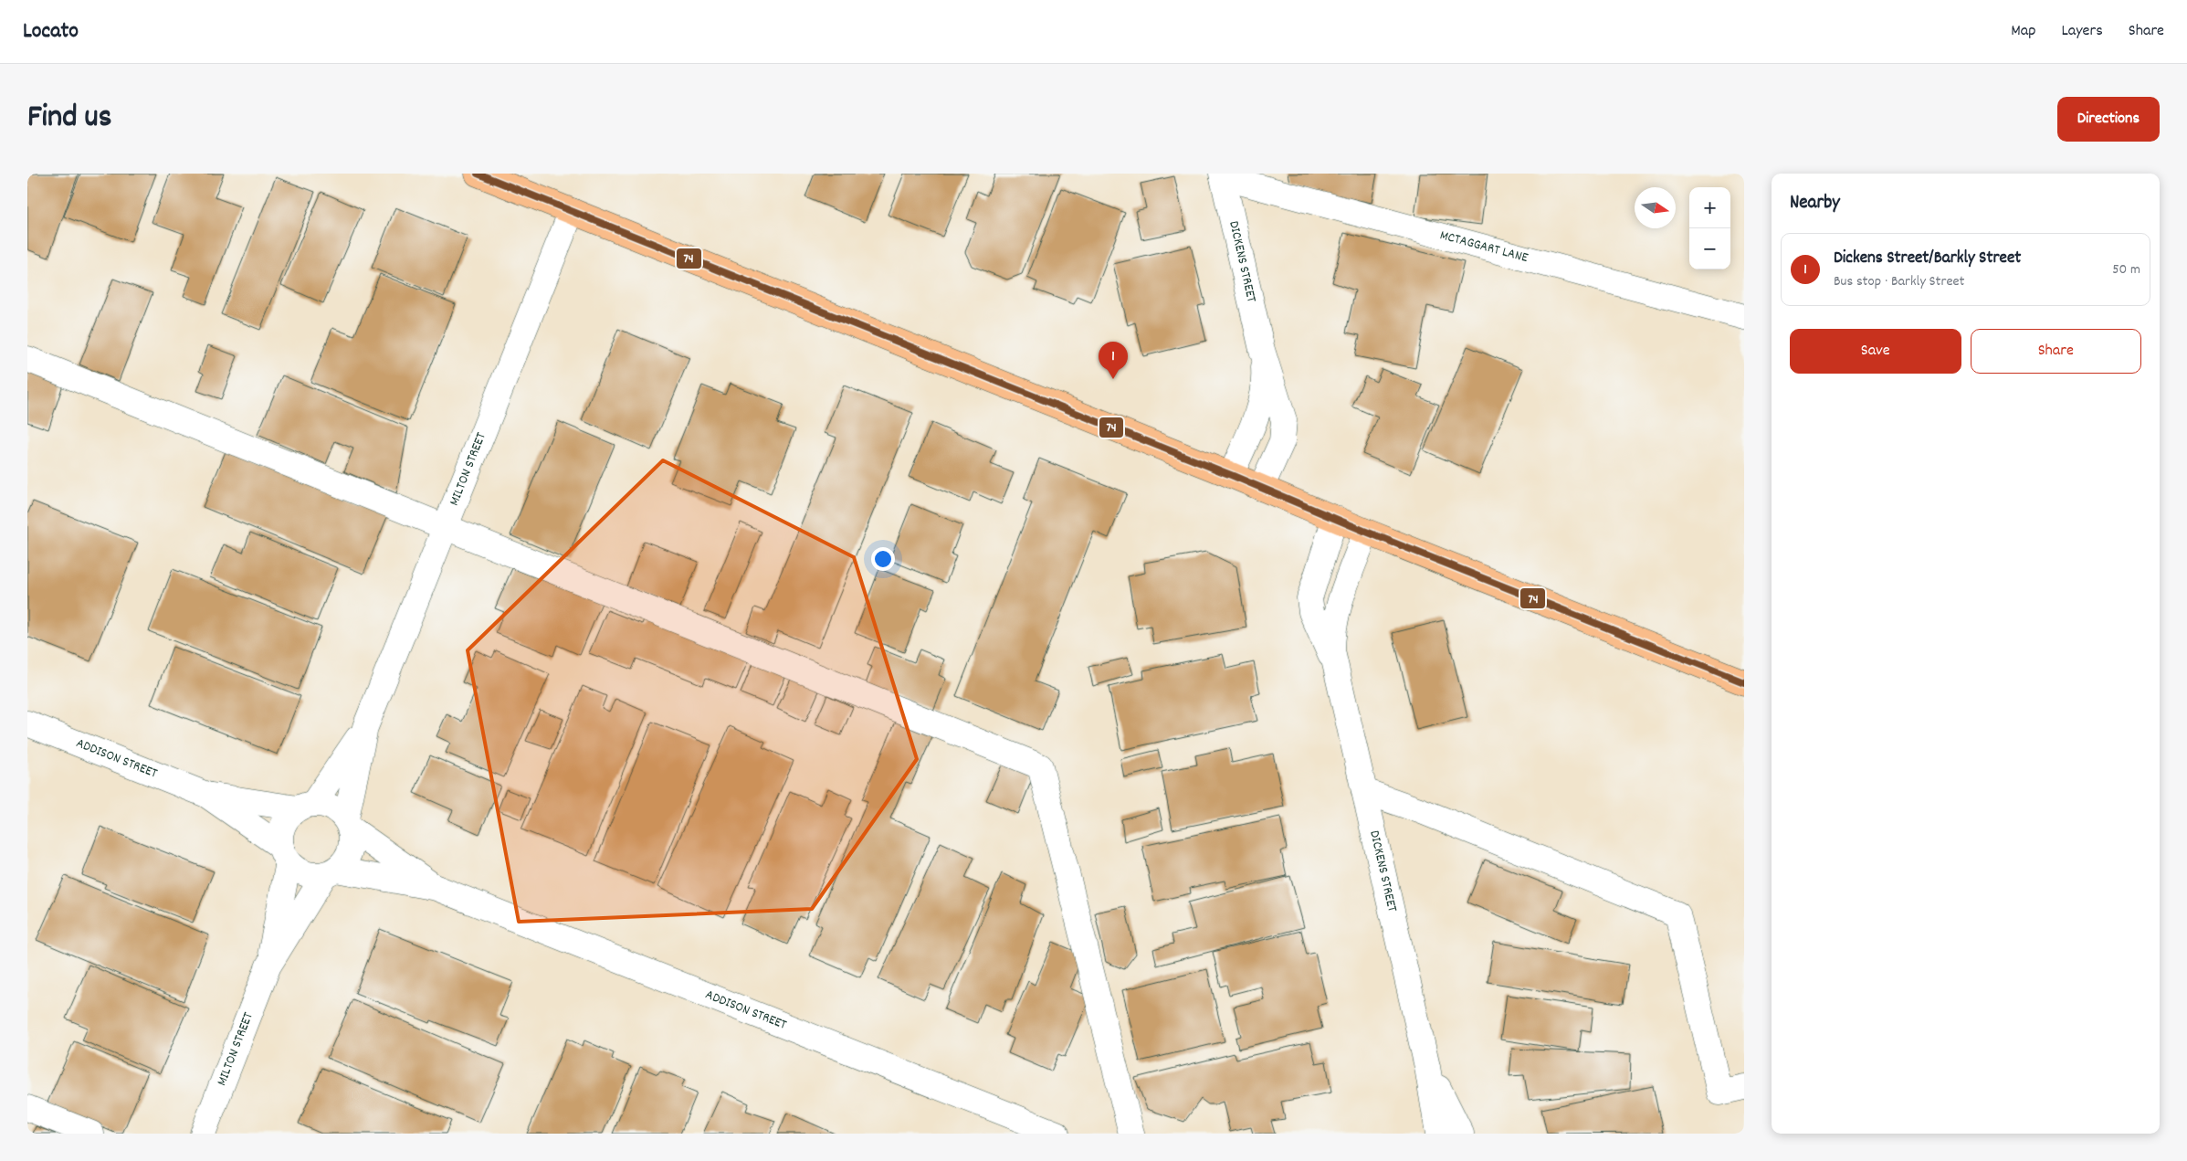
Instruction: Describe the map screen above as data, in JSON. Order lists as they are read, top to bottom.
{
  "streets": {
    "street": [
      "MCTAGGART LANE",
      "DICKENS STREET",
      "MILTON STREET",
      "ADDISON STREET"
    ]
  },
  "crossings": [
    ["MCTAGGART LANE", "DICKENS STREET"],
    ["MILTON STREET", "ADDISON STREET"]
  ],
  "lines": ["transit line 74"],
  "north": "right",
  "page": {
    "header": "Locato",
    "nav": ["Map", "Layers", "Share"],
    "title": "Find us",
    "buttons": [
      "Directions",
      ["Save", "Share"]
    ],
    "heading": "Nearby",
    "map_buttons": ["+", "−"],
    "list": [
      {
        "mark": "1",
        "name": "Dickens Street/Barkly Street",
        "note": "Bus stop · Barkly Street",
        "value": "50 m"
      }
    ],
    "pins": "1"
  }
}
